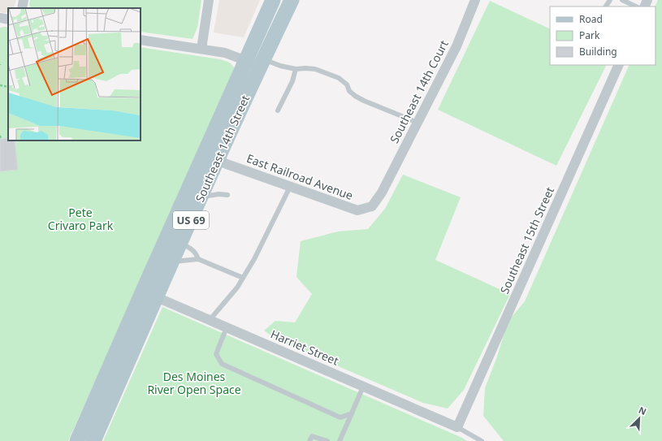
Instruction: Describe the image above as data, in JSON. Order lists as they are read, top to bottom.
{
  "streets": {
    "main road": ["Southeast 14th Street", "US 69"],
    "street": [
      "Southeast 14th Court",
      "East Railroad Avenue",
      "Southeast 15th Street",
      "Harriet Street"
    ]
  },
  "crossings": [
    ["Southeast 14th Court", "East Railroad Avenue"],
    ["Southeast 14th Street", "East Railroad Avenue"],
    ["Southeast 14th Street", "Harriet Street"],
    ["Southeast 15th Street", "Harriet Street"]
  ],
  "parks": ["Pete Crivaro Park", "Des Moines River Open Space"],
  "legend": ["Road", "Park", "Building"],
  "north": "top right"
}
